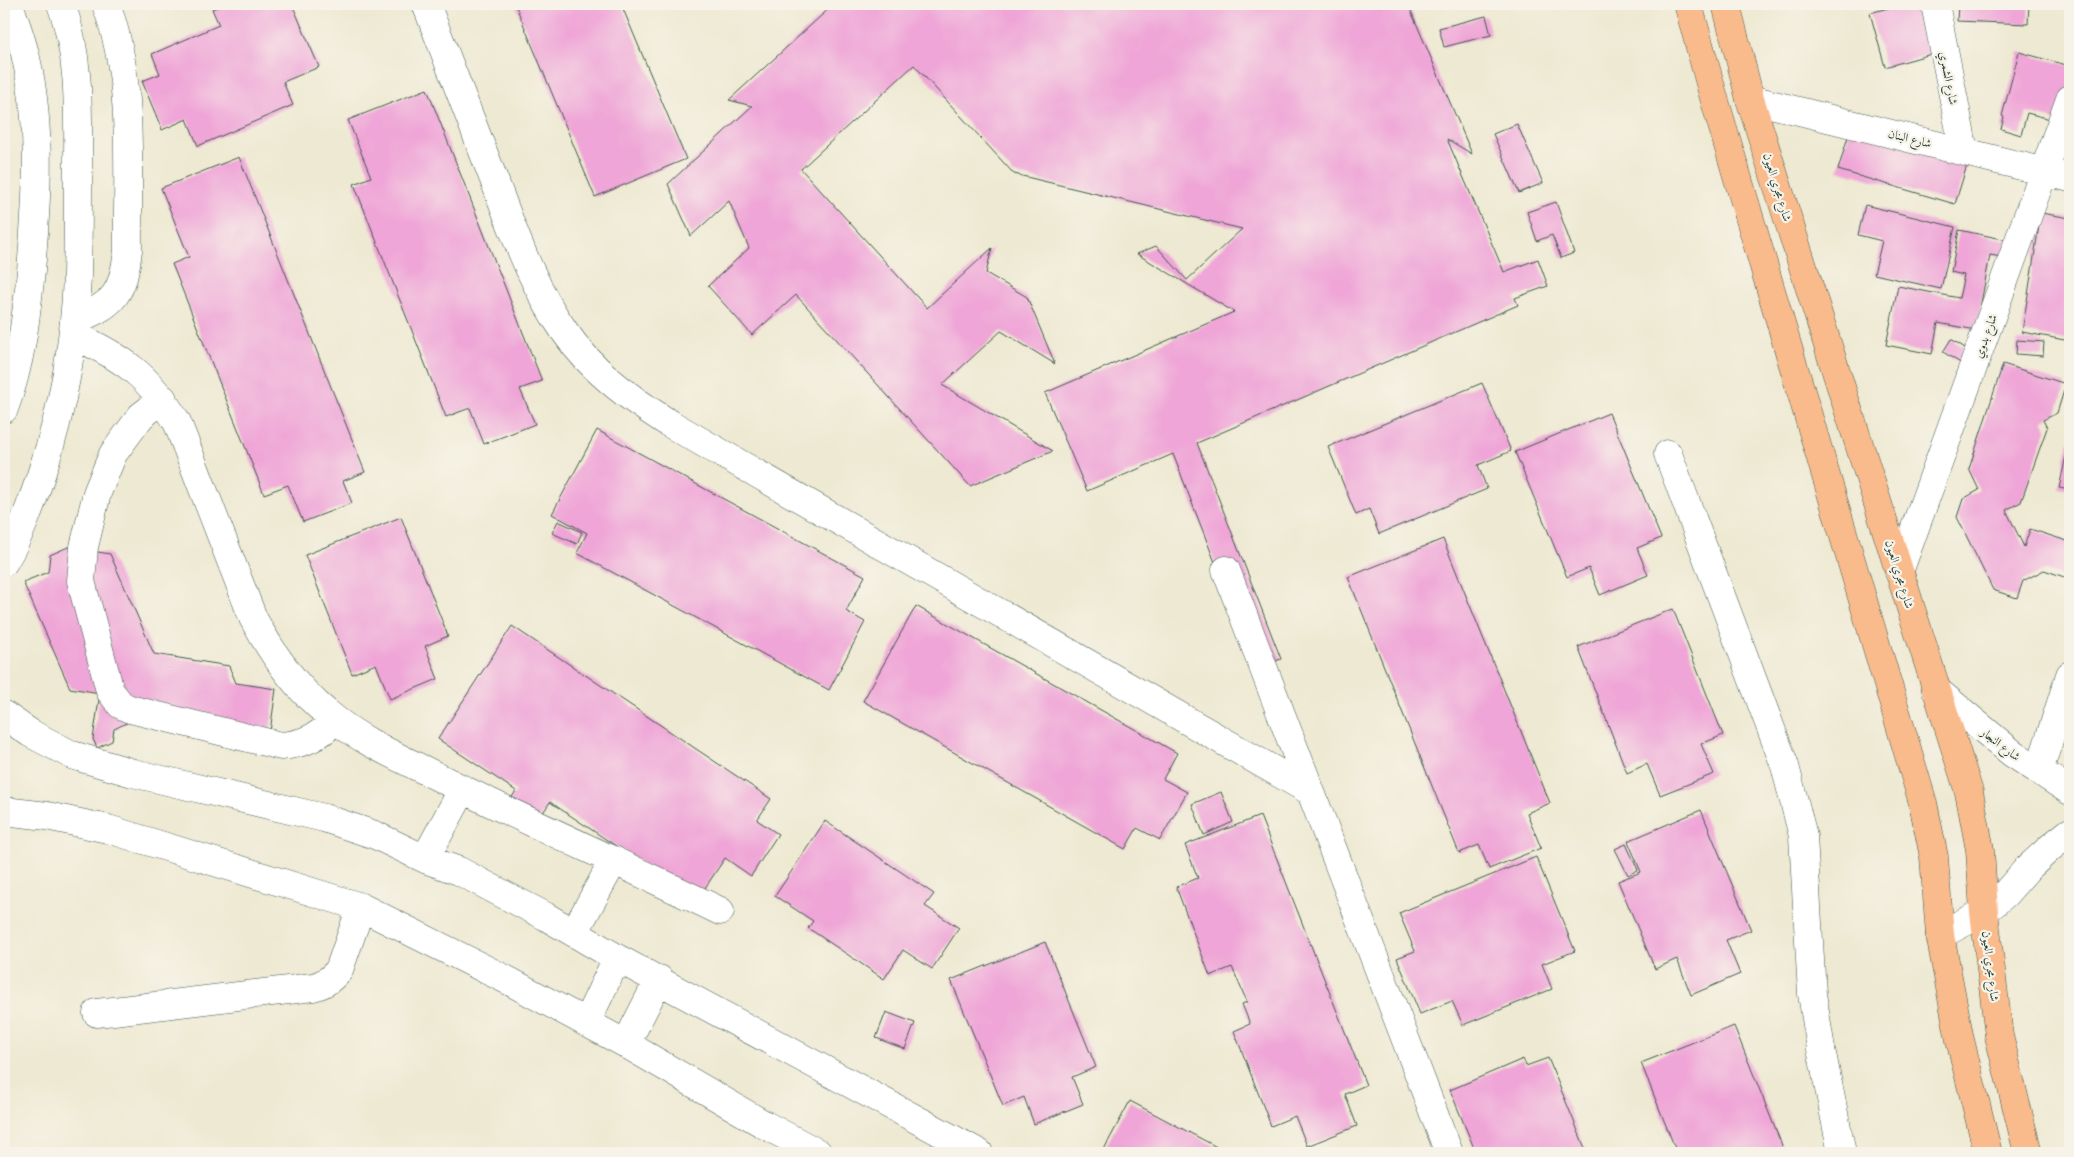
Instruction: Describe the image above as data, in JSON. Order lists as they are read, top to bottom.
{
  "streets": {
    "main road": ["شارع مجري العيون"],
    "street": [
      "شارع الشمري",
      "شارع البنان",
      "شارع بدوي",
      "شارع النجار"
    ]
  },
  "crossings": [
    ["شارع الشمري", "شارع البنان"],
    ["شارع البنان", "شارع مجري العيون"],
    ["شارع البنان", "شارع بدوي"],
    ["شارع مجري العيون", "شارع بدوي"],
    ["شارع مجري العيون", "شارع النجار"]
  ]
}
